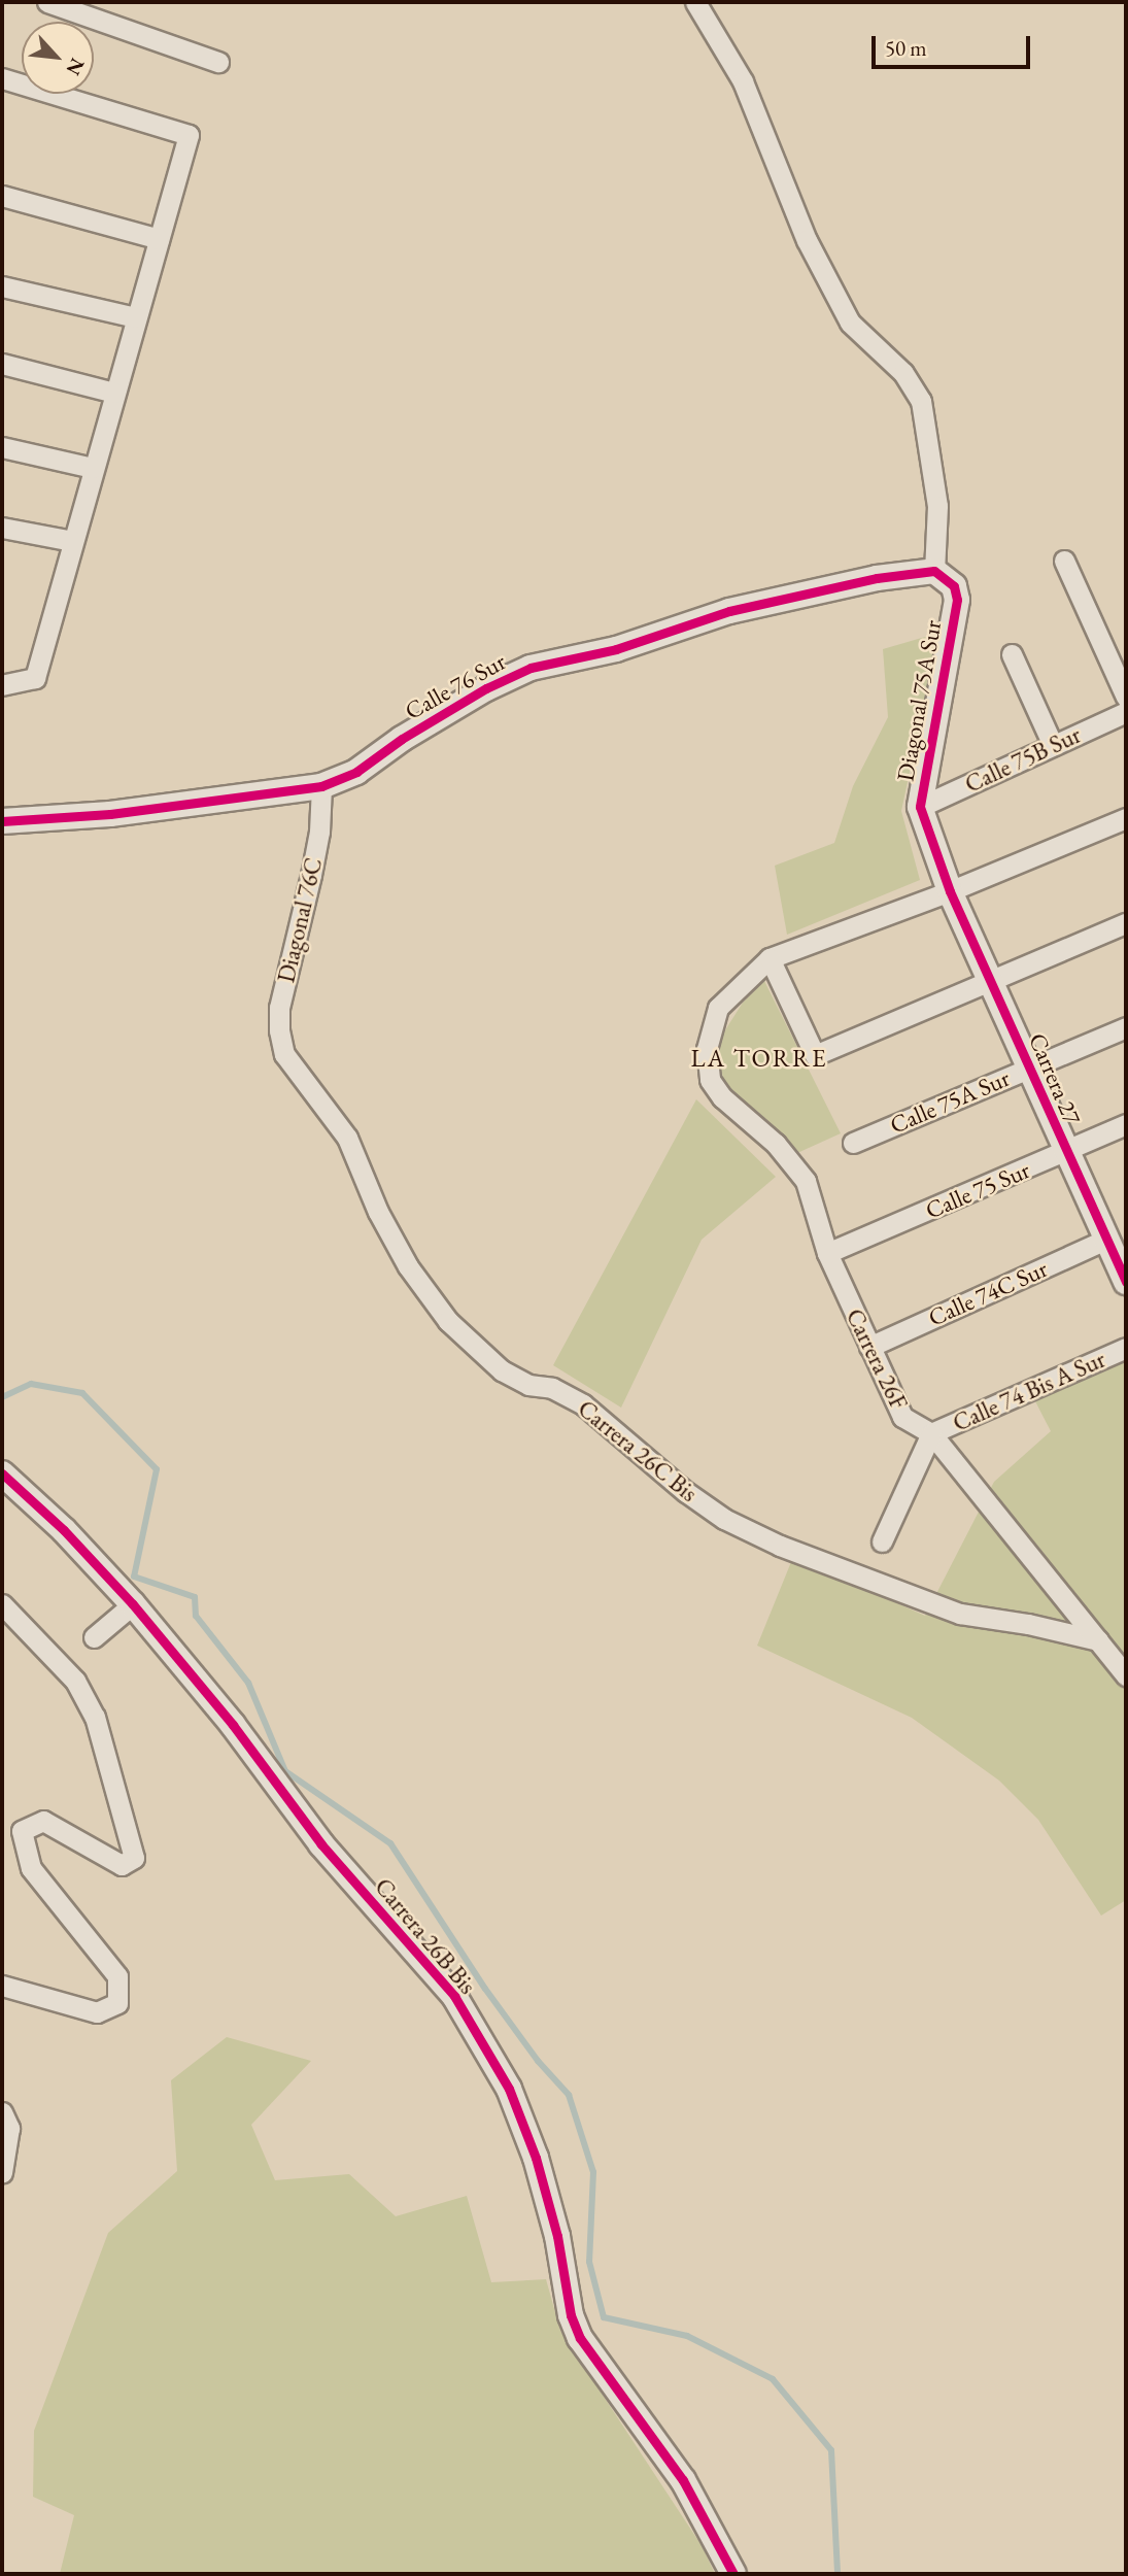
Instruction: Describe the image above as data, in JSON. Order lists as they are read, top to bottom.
{
  "streets": {
    "street": [
      "Calle 76 Sur",
      "Diagonal 75A Sur",
      "Calle 75B Sur",
      "Diagonal 76C",
      "Carrera 27",
      "Calle 75A Sur",
      "Calle 75 Sur",
      "Calle 74C Sur",
      "Carrera 26F",
      "Calle 74 Bis A Sur",
      "Carrera 26C Bis",
      "Carrera 26B Bis"
    ]
  },
  "crossings": [
    ["Calle 76 Sur", "Diagonal 75A Sur"],
    ["Calle 76 Sur", "Diagonal 76C"],
    ["Diagonal 75A Sur", "Calle 75B Sur"],
    ["Diagonal 75A Sur", "Carrera 27"],
    ["Diagonal 76C", "Carrera 26C Bis"],
    ["Carrera 27", "Calle 75A Sur"],
    ["Carrera 27", "Calle 75 Sur"],
    ["Carrera 27", "Calle 74C Sur"],
    ["Calle 75 Sur", "Carrera 26F"],
    ["Calle 74C Sur", "Carrera 26F"],
    ["Carrera 26F", "Calle 74 Bis A Sur"],
    ["Carrera 26F", "Carrera 26C Bis"]
  ],
  "districts": ["LA TORRE"],
  "scale_bar": "50 m",
  "north": "bottom right"
}
